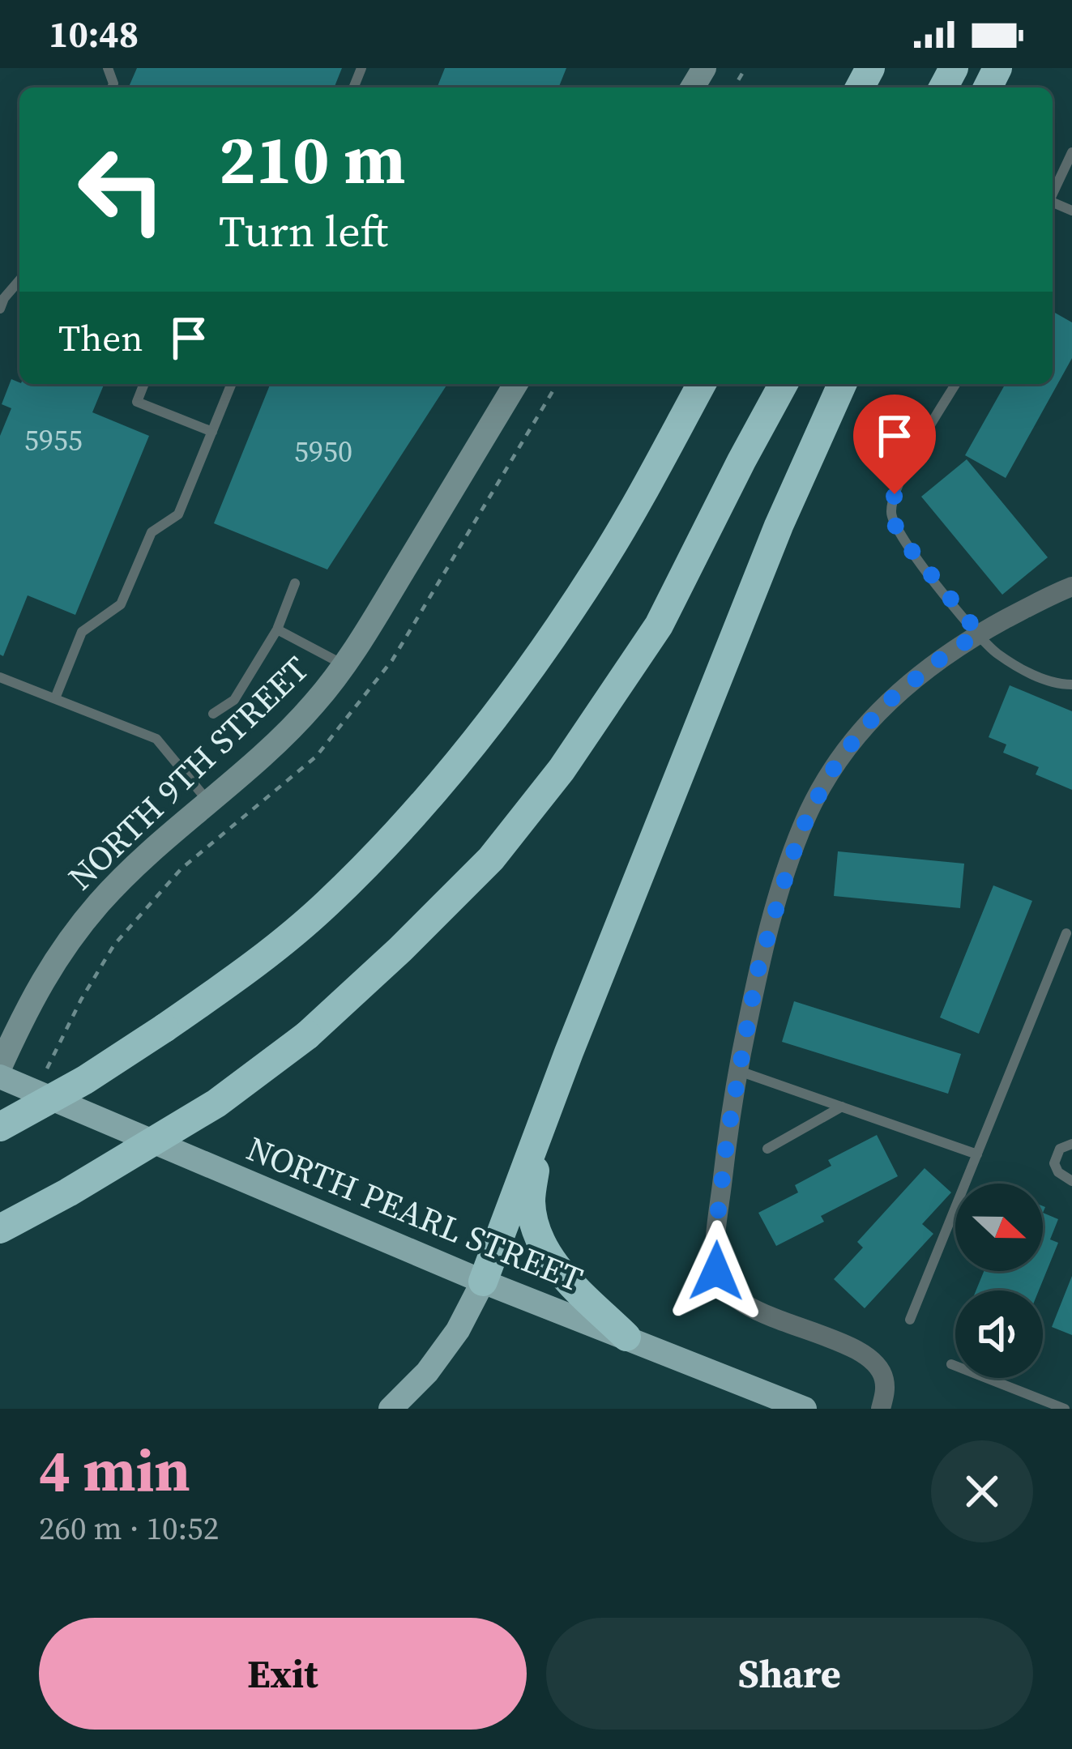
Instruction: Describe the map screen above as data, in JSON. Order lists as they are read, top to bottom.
{
  "streets": {
    "main road": ["NORTH PEARL STREET"],
    "street": ["NORTH 9TH STREET"]
  },
  "house_numbers": ["5955", "5950"],
  "north": "right",
  "page": {
    "status": "10:48",
    "turn": ["210 m", "Turn left"],
    "then": "Then",
    "heading": ["4 min", "260 m · 10:52"],
    "buttons": ["Exit", "Share"]
  }
}
